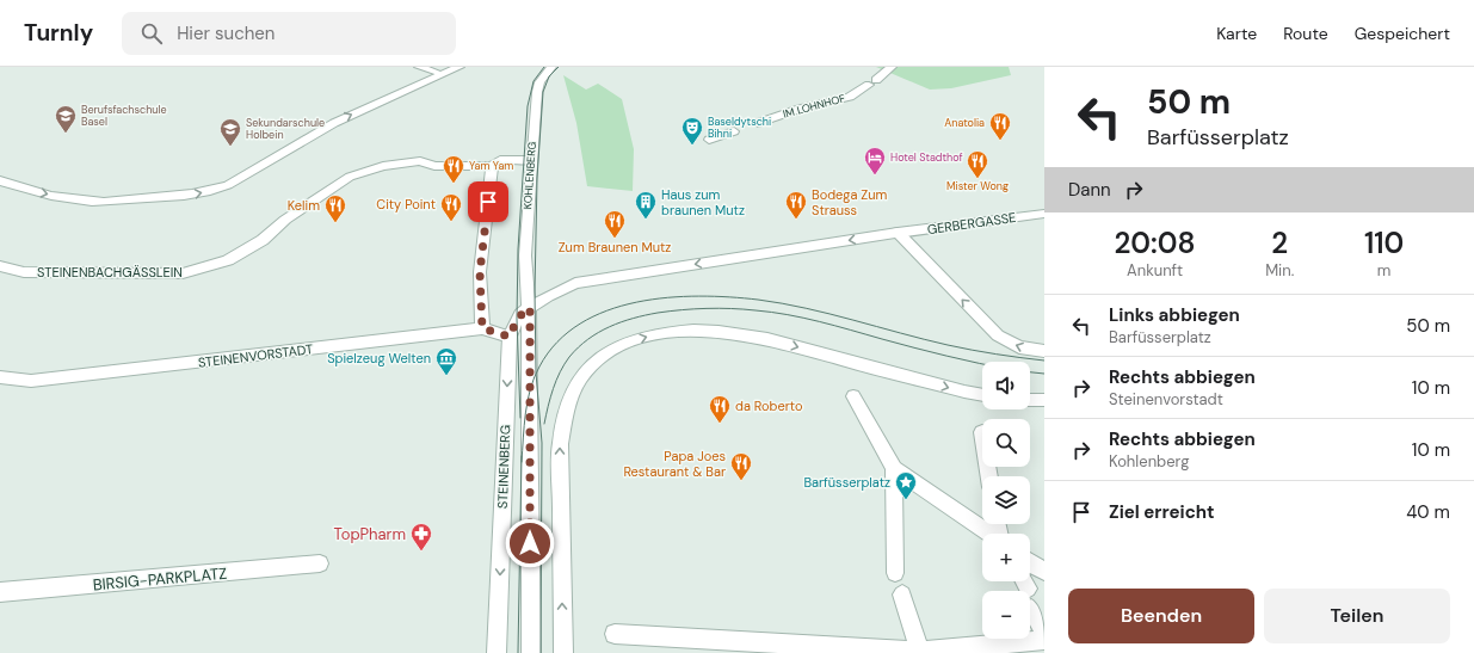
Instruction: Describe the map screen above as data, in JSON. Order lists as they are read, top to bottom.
{
  "streets": {
    "street": [
      "IM LOHNHOF",
      "KOHLENBERG",
      "GERBERGASSE",
      "STEINENBACHGÄSSLEIN",
      "STEINENVORSTADT",
      "STEINENBERG",
      "BIRSIG-PARKPLATZ"
    ]
  },
  "crossings": [
    ["KOHLENBERG", "STEINENBACHGÄSSLEIN"],
    ["KOHLENBERG", "STEINENBERG"],
    ["STEINENVORSTADT", "STEINENBERG"]
  ],
  "places": {
    "school or university": ["Berufsfachschule Basel", "Sekundarschule Holbein"],
    "restaurant": [
      "Anatolia",
      "Mister Wong",
      "Yam Yam",
      "Bodega Zum Strauss",
      "City Point",
      "Kelim",
      "Zum Braunen Mutz",
      "da Roberto",
      "Papa Joes Restaurant & Bar"
    ],
    "theatre": ["Baseldytschi Bihni"],
    "hotel": ["Hotel Stadthof"],
    "building": ["Haus zum braunen Mutz"],
    "museum": ["Spielzeug Welten"],
    "place": ["Barfüsserplatz"],
    "pharmacy": ["TopPharm"]
  },
  "page": {
    "header": "Turnly",
    "search": "Hier suchen",
    "nav": ["Karte", "Route", "Gespeichert"],
    "turn": ["50 m", "Barfüsserplatz"],
    "then": "Dann",
    "eta": [
      "20:08",
      "Ankunft",
      "2",
      "Min.",
      "110",
      "m"
    ],
    "list": [
      {
        "name": "Links abbiegen",
        "note": "Barfüsserplatz",
        "value": "50 m"
      },
      {
        "name": "Rechts abbiegen",
        "note": "Steinenvorstadt",
        "value": "10 m"
      },
      {
        "name": "Rechts abbiegen",
        "note": "Kohlenberg",
        "value": "10 m"
      },
      {
        "name": "Ziel erreicht",
        "value": "40 m"
      }
    ],
    "map_buttons": ["+", "−"],
    "buttons": ["Beenden", "Teilen"]
  }
}
